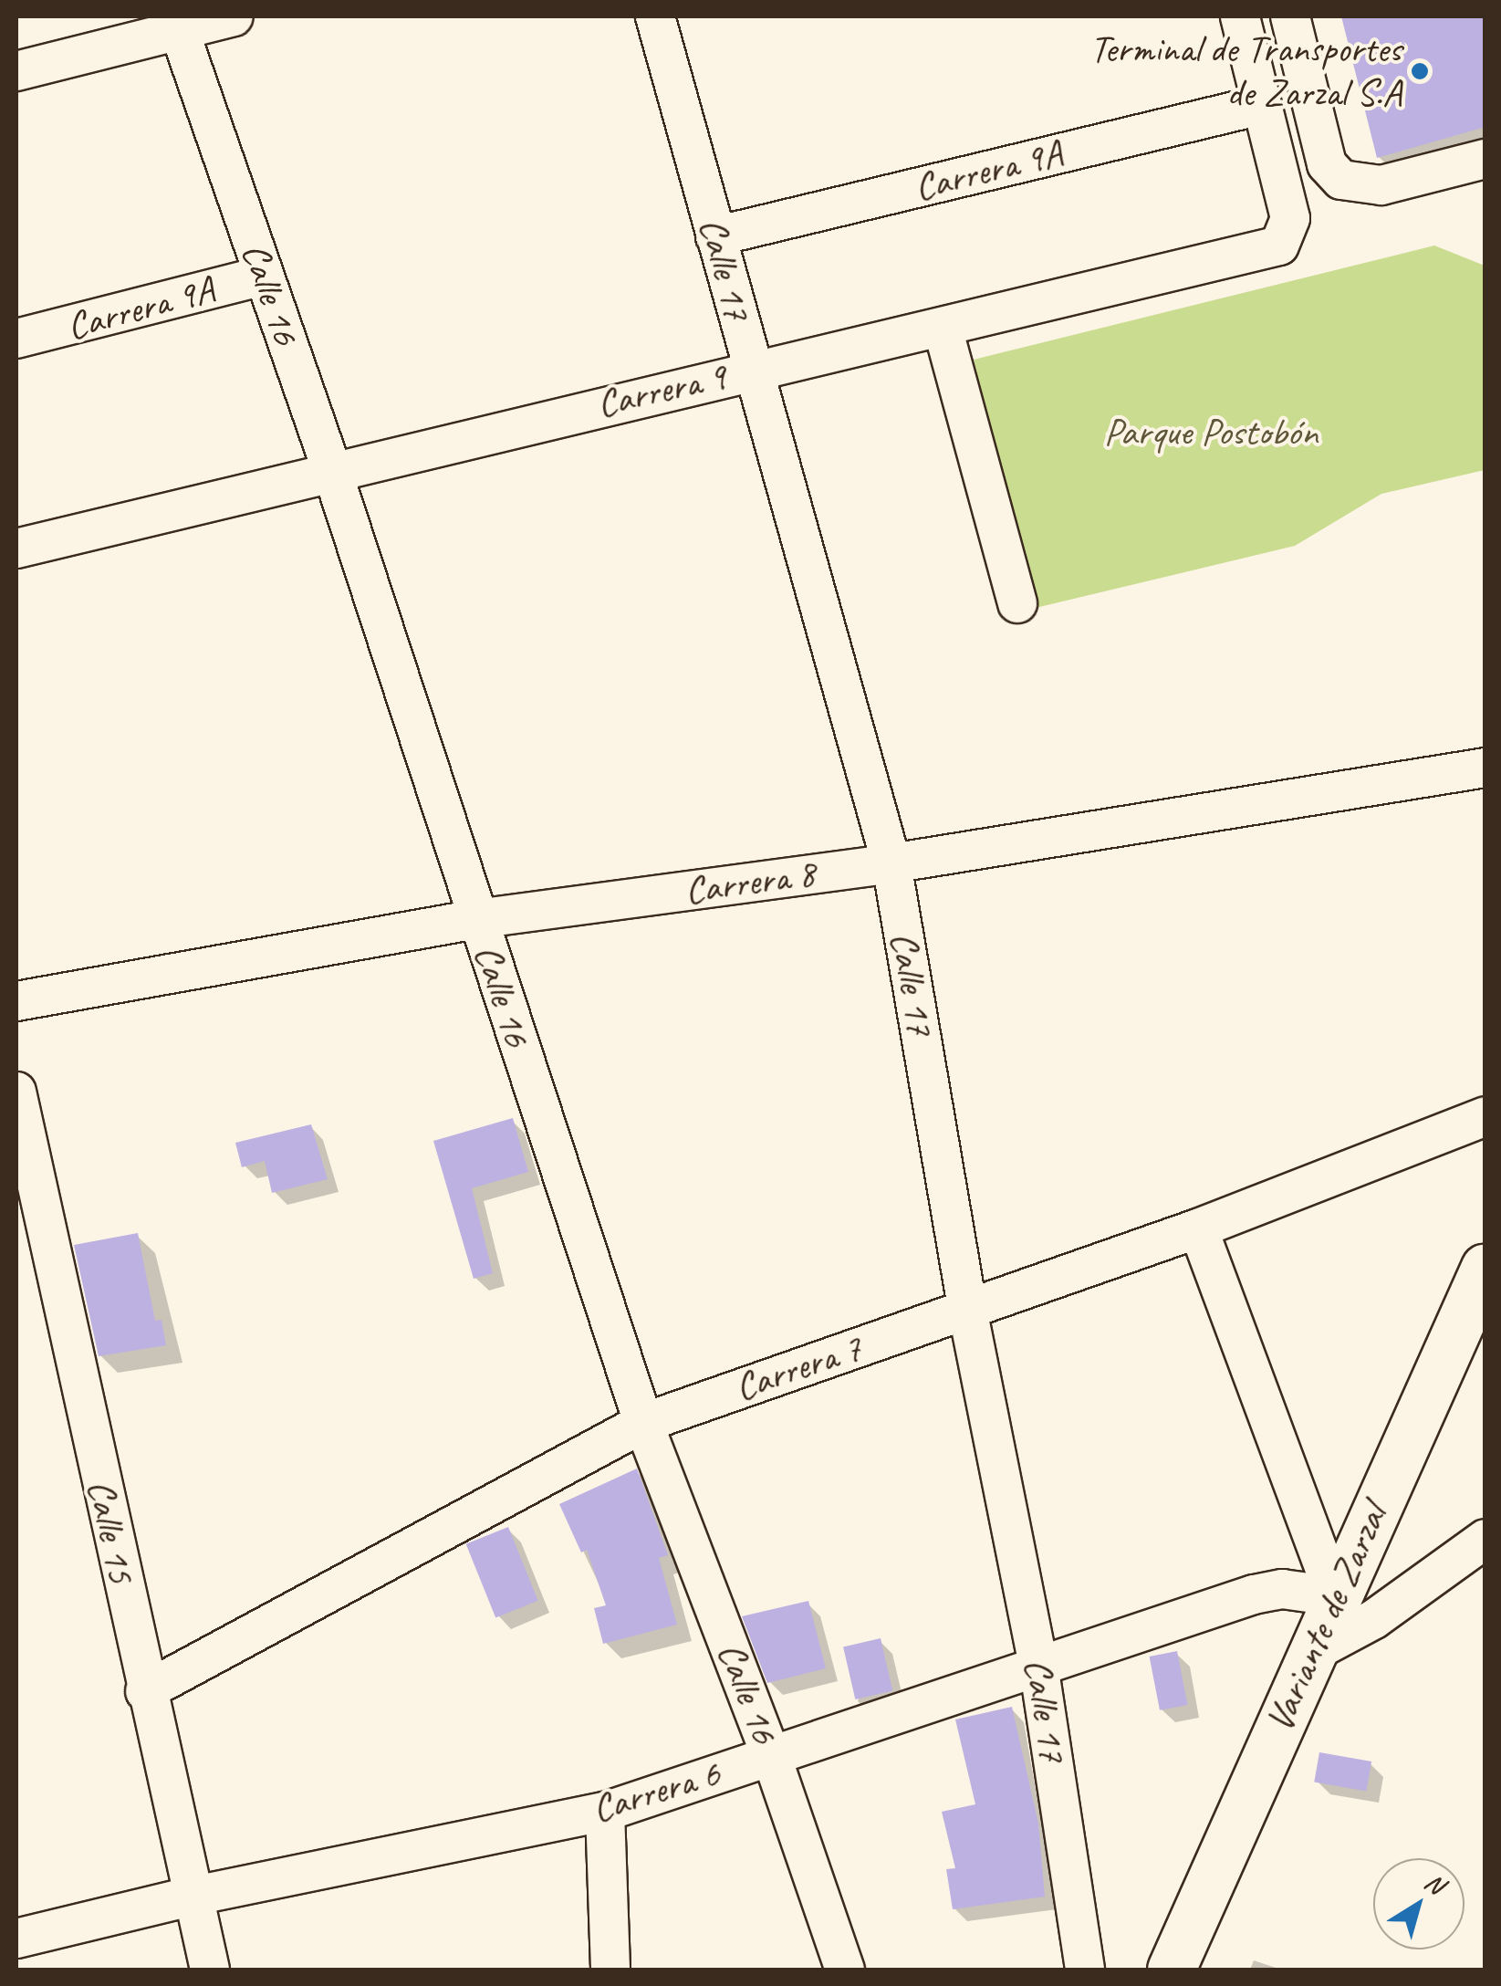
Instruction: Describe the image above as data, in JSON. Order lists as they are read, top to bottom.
{
  "streets": {
    "main road": ["Variante de Zarzal"],
    "street": [
      "Carrera 9A",
      "Calle 17",
      "Calle 16",
      "Carrera 9",
      "Carrera 8",
      "Carrera 7",
      "Calle 15",
      "Carrera 6"
    ]
  },
  "crossings": [
    ["Carrera 9A", "Calle 17"],
    ["Carrera 9A", "Calle 16"],
    ["Carrera 9A", "Carrera 9"],
    ["Calle 17", "Carrera 9"],
    ["Calle 17", "Carrera 8"],
    ["Calle 17", "Carrera 7"],
    ["Calle 17", "Carrera 6"],
    ["Calle 16", "Carrera 9"],
    ["Calle 16", "Carrera 8"],
    ["Calle 16", "Carrera 7"],
    ["Calle 16", "Carrera 6"],
    ["Carrera 7", "Calle 15"],
    ["Calle 15", "Carrera 6"],
    ["Variante de Zarzal", "Carrera 6"]
  ],
  "parks": ["Parque Postobón"],
  "places": ["Terminal de Transportes de Zarzal S.A"],
  "north": "top right"
}
